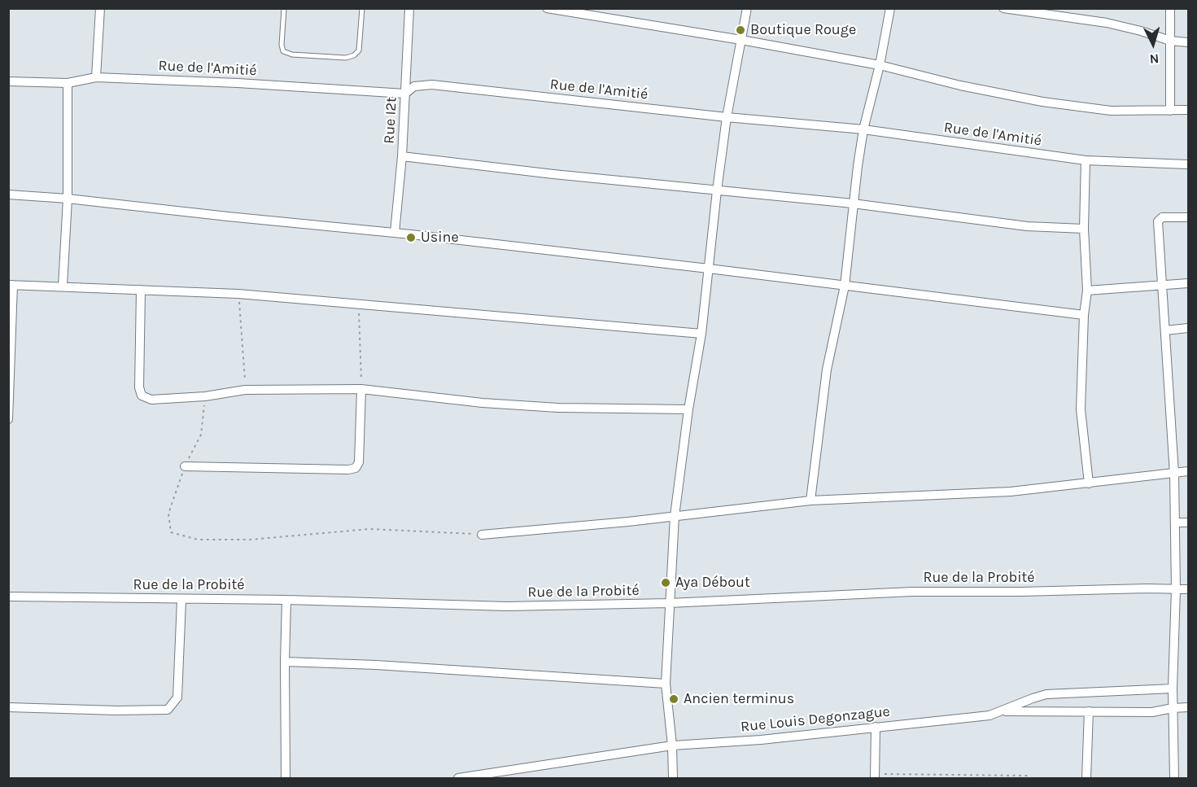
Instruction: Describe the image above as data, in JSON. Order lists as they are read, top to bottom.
{
  "streets": {
    "street": [
      "Rue de l'Amitié",
      "Rue I2t",
      "Rue de la Probité",
      "Rue Louis Degonzague"
    ]
  },
  "crossings": [
    ["Rue de l'Amitié", "Rue I2t"]
  ],
  "places": [
    "Boutique Rouge",
    "Usine",
    "Aya Débout",
    "Ancien terminus"
  ],
  "north": "bottom"
}
